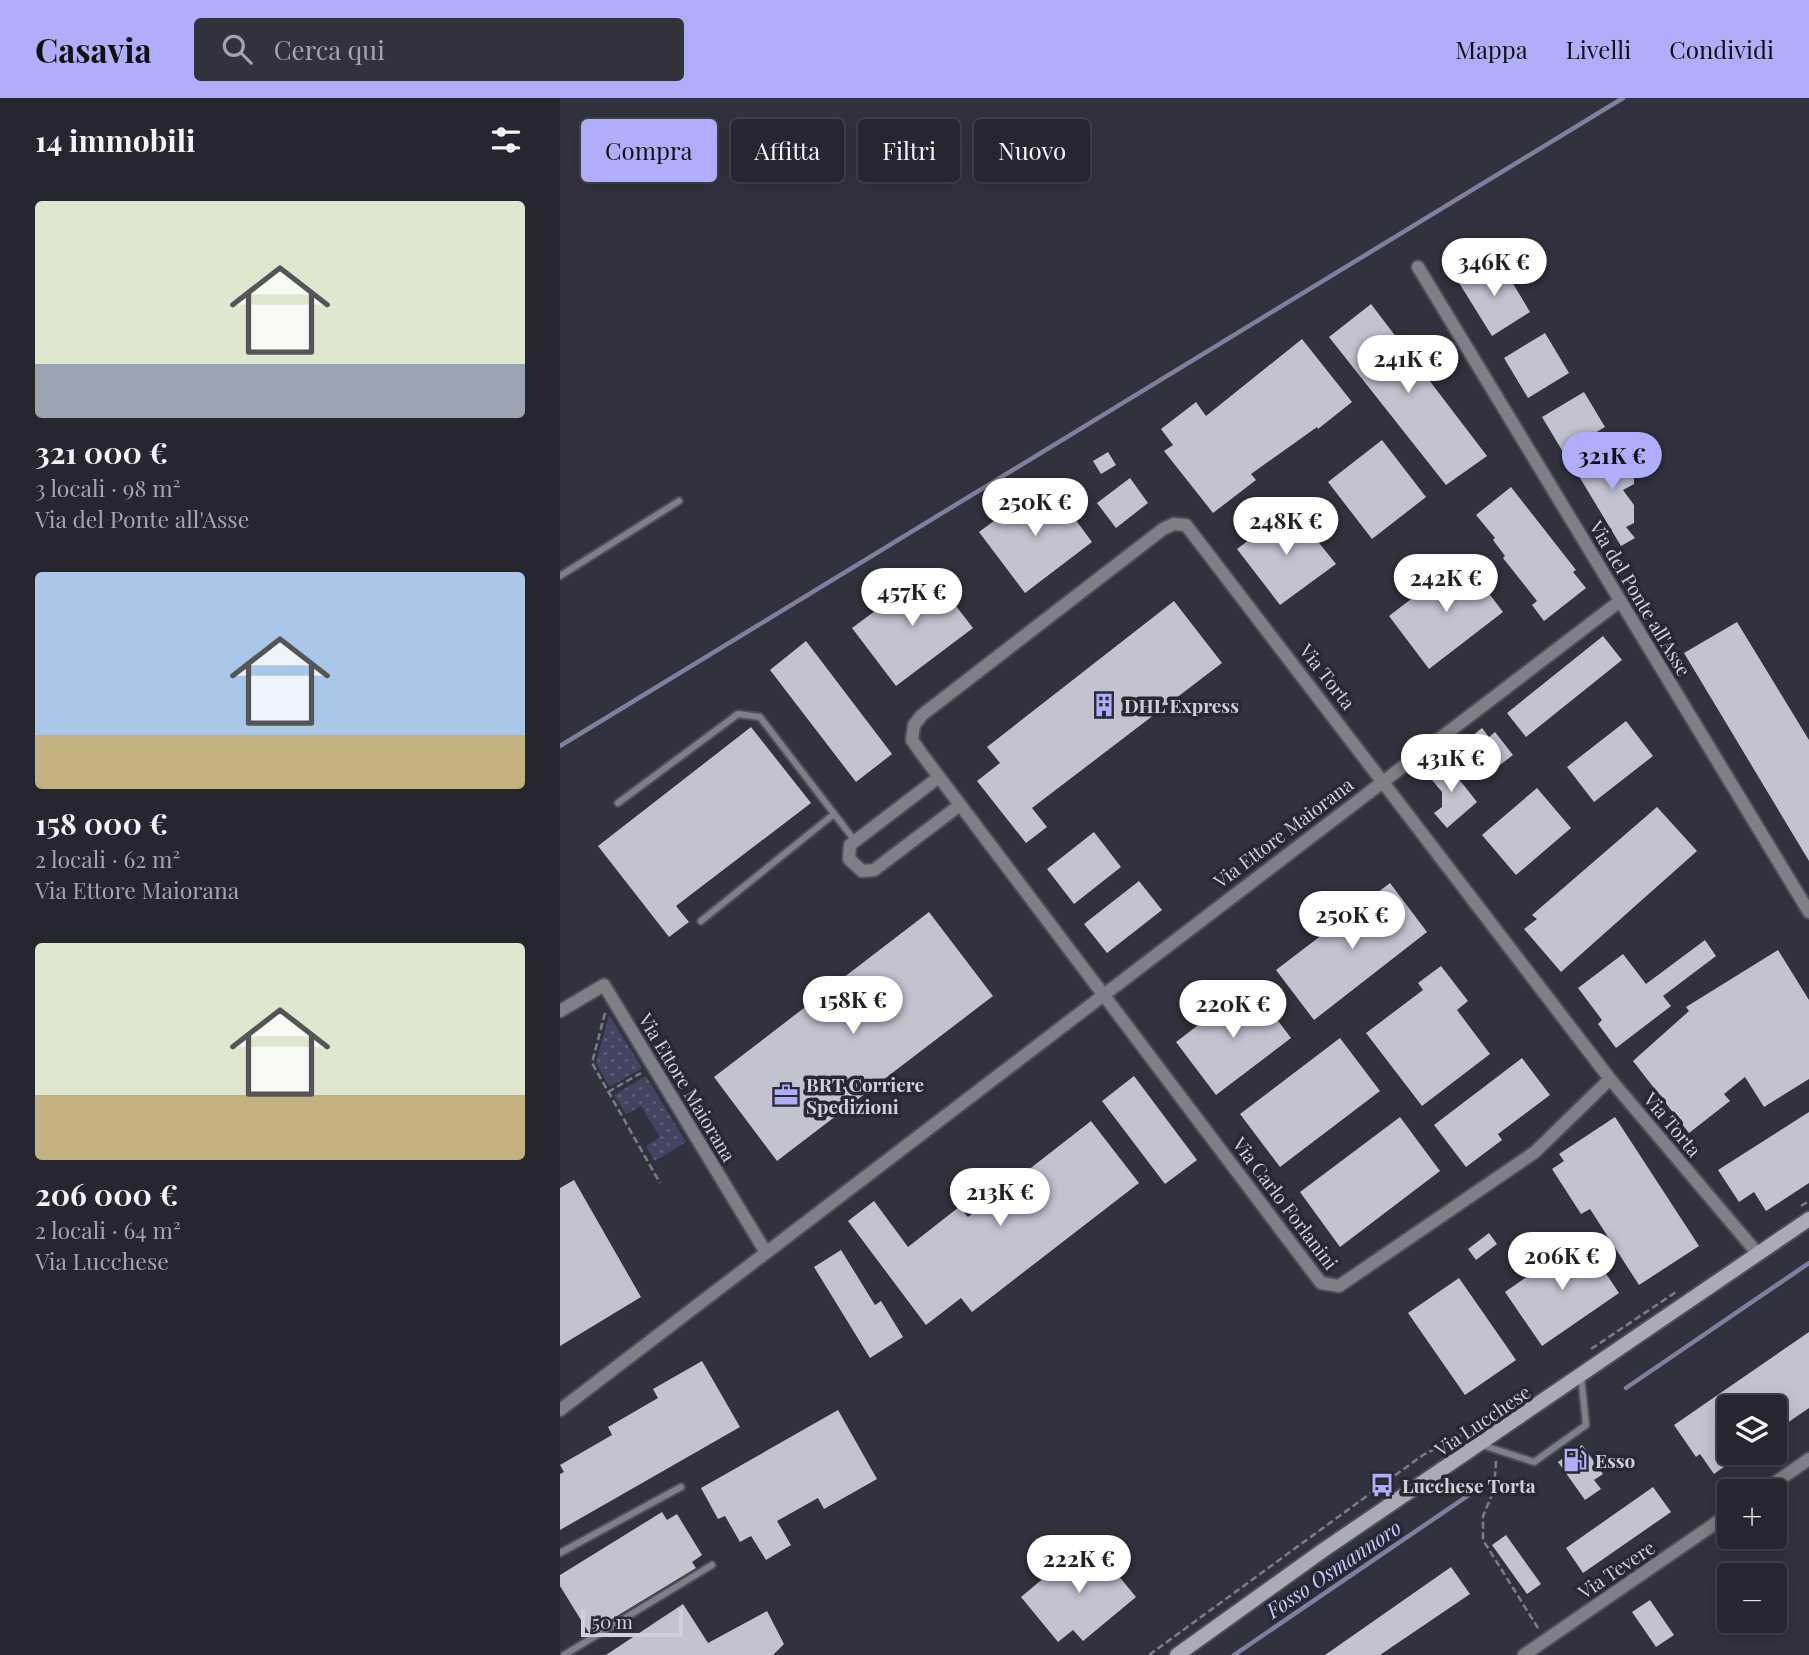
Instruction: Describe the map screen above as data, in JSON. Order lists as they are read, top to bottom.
{
  "streets": {
    "main road": ["Via Lucchese"],
    "street": [
      "Via del Ponte all'Asse",
      "Via Torta",
      "Via Ettore Maiorana",
      "Via Carlo Forlanini",
      "Via Tevere"
    ]
  },
  "crossings": [
    ["Via del Ponte all'Asse", "Via Ettore Maiorana"],
    ["Via Torta", "Via Ettore Maiorana"],
    ["Via Torta", "Via Carlo Forlanini"],
    ["Via Torta", "Via Lucchese"],
    ["Via Ettore Maiorana", "Via Carlo Forlanini"]
  ],
  "water": ["Fosso Osmannoro"],
  "places": {
    "building": ["DHL Express"],
    "office": ["BRT Corriere Spedizioni"],
    "fuel station": ["Esso"],
    "bus stop": ["Lucchese Torta"]
  },
  "scale_bar": "50 m",
  "page": {
    "header": "Casavia",
    "search": "Cerca qui",
    "nav": ["Mappa", "Livelli", "Condividi"],
    "heading": "14 immobili",
    "chip": [
      "Compra",
      "Affitta",
      "Filtri",
      "Nuovo"
    ],
    "list": [
      {
        "name": "321 000 €",
        "note": "3 locali · 98 m² · Via del Ponte all'Asse"
      },
      {
        "name": "158 000 €",
        "note": "2 locali · 62 m² · Via Ettore Maiorana"
      },
      {
        "name": "206 000 €",
        "note": "2 locali · 64 m² · Via Lucchese"
      }
    ],
    "price": [
      "346K €",
      "241K €",
      "321K €",
      "250K €",
      "248K €",
      "242K €",
      "457K €",
      "431K €",
      "250K €",
      "158K €",
      "220K €",
      "213K €",
      "206K €",
      "222K €"
    ],
    "map_buttons": ["+", "−"],
    "scale": "50 m"
  }
}
